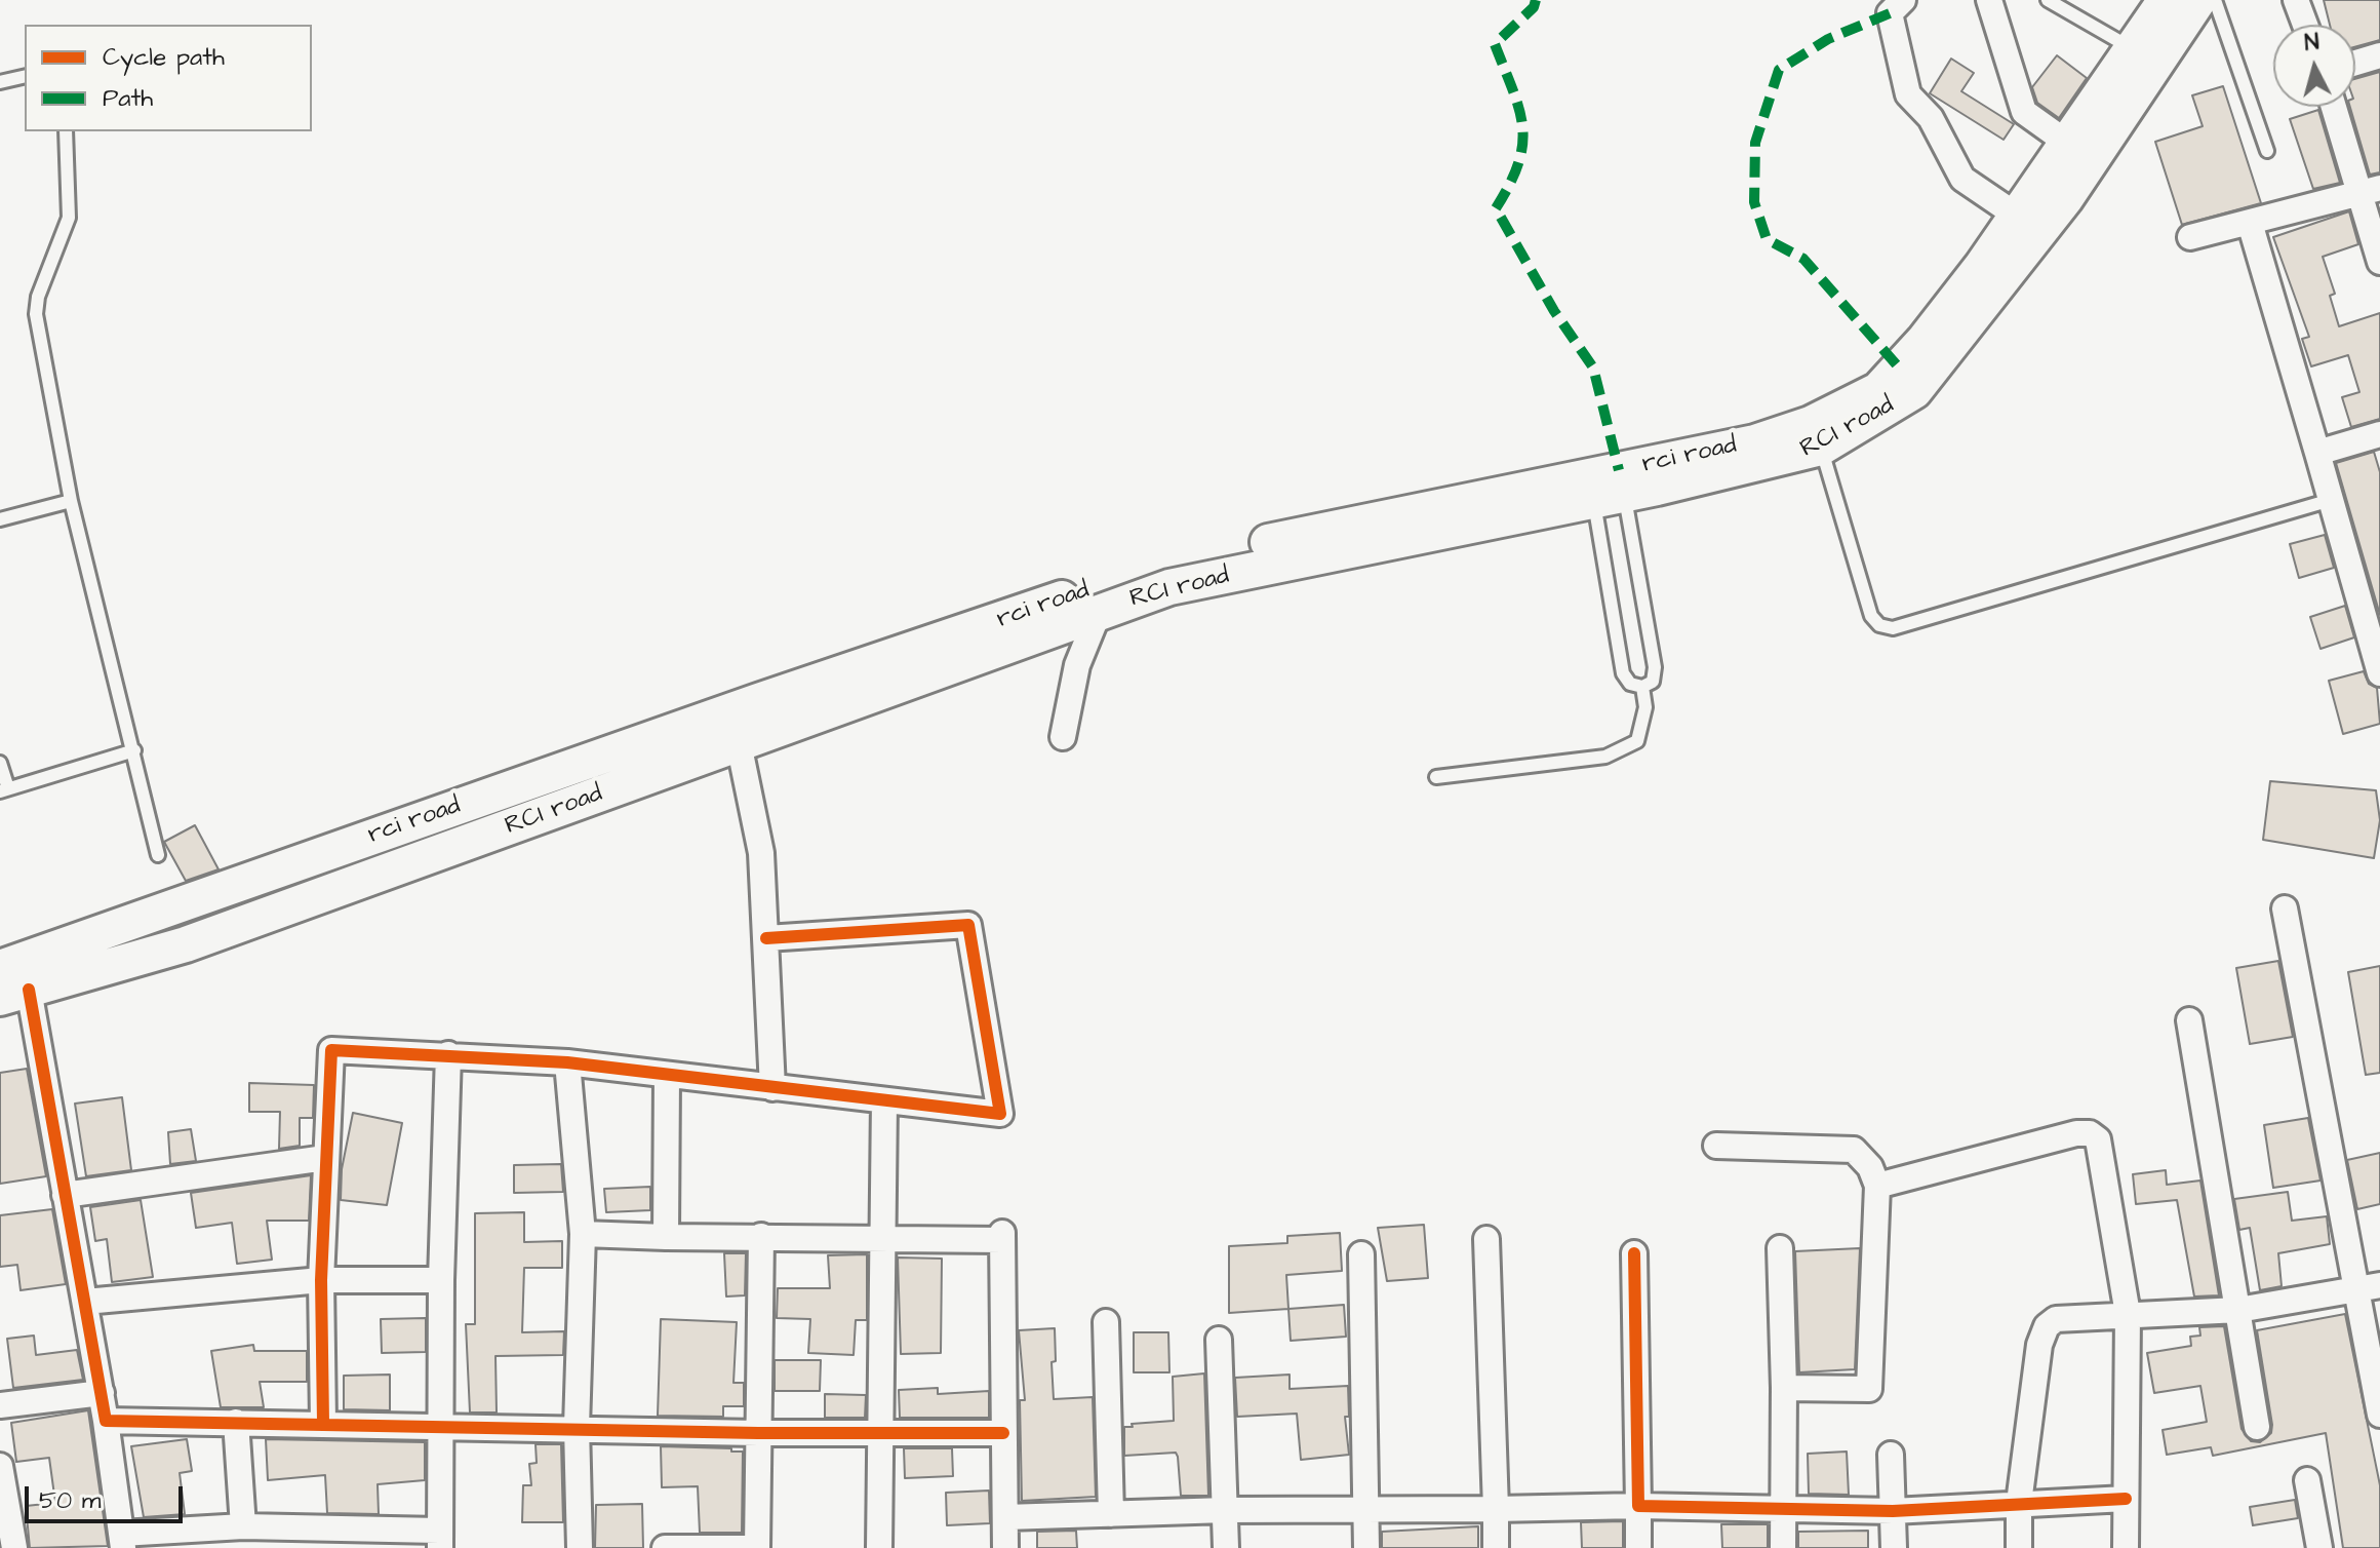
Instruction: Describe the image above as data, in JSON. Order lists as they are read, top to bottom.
{
  "streets": {
    "main road": ["RCI road", "rci road"]
  },
  "crossings": [
    ["RCI road", "rci road"]
  ],
  "legend": ["Cycle path", "Path"],
  "scale_bar": "50 m",
  "north": "top"
}
